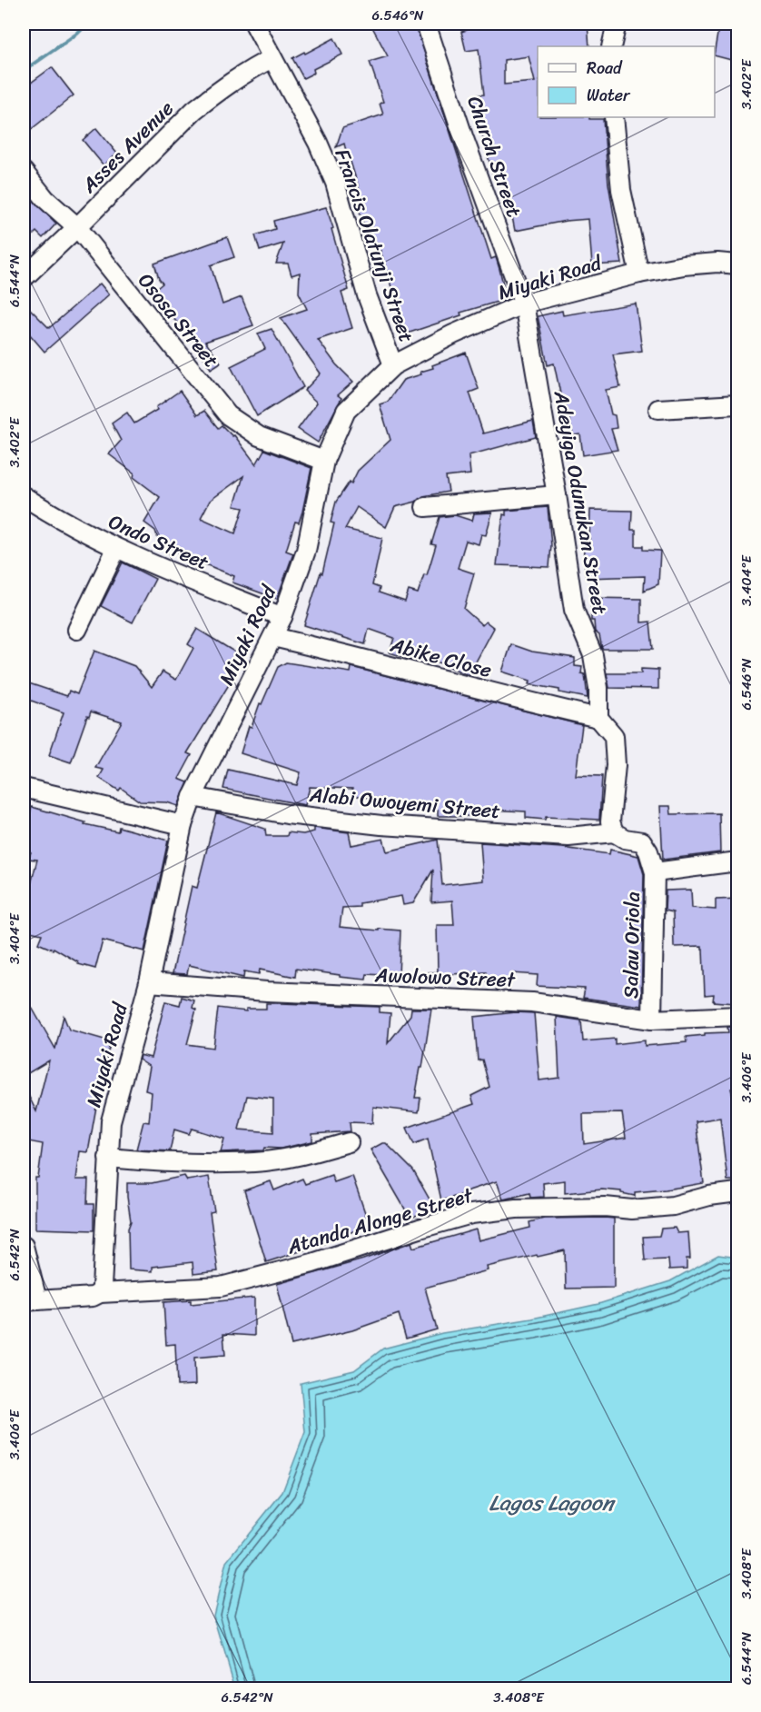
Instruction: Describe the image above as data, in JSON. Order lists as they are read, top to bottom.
{
  "streets": {
    "street": [
      "Asses Avenue",
      "Church Street",
      "Francis Olatunji Street",
      "Miyaki Road",
      "Ososa Street",
      "Adeyiga Odunukan Street",
      "Ondo Street",
      "Abike Close",
      "Alabi Owoyemi Street",
      "Salau Oriola",
      "Awolowo Street",
      "Atanda Alonge Street"
    ]
  },
  "crossings": [
    ["Asses Avenue", "Francis Olatunji Street"],
    ["Asses Avenue", "Ososa Street"],
    ["Church Street", "Miyaki Road"],
    ["Church Street", "Adeyiga Odunukan Street"],
    ["Francis Olatunji Street", "Miyaki Road"],
    ["Miyaki Road", "Ososa Street"],
    ["Miyaki Road", "Adeyiga Odunukan Street"],
    ["Miyaki Road", "Ondo Street"],
    ["Miyaki Road", "Abike Close"],
    ["Miyaki Road", "Alabi Owoyemi Street"],
    ["Miyaki Road", "Awolowo Street"],
    ["Miyaki Road", "Atanda Alonge Street"],
    ["Adeyiga Odunukan Street", "Abike Close"],
    ["Salau Oriola", "Awolowo Street"]
  ],
  "water": ["Lagos Lagoon"],
  "legend": ["Road", "Water"],
  "coordinates": [
    "6.546°N",
    "3.402°E",
    "6.544°N",
    "3.404°E",
    "3.406°E",
    "6.542°N",
    "3.408°E"
  ]
}
